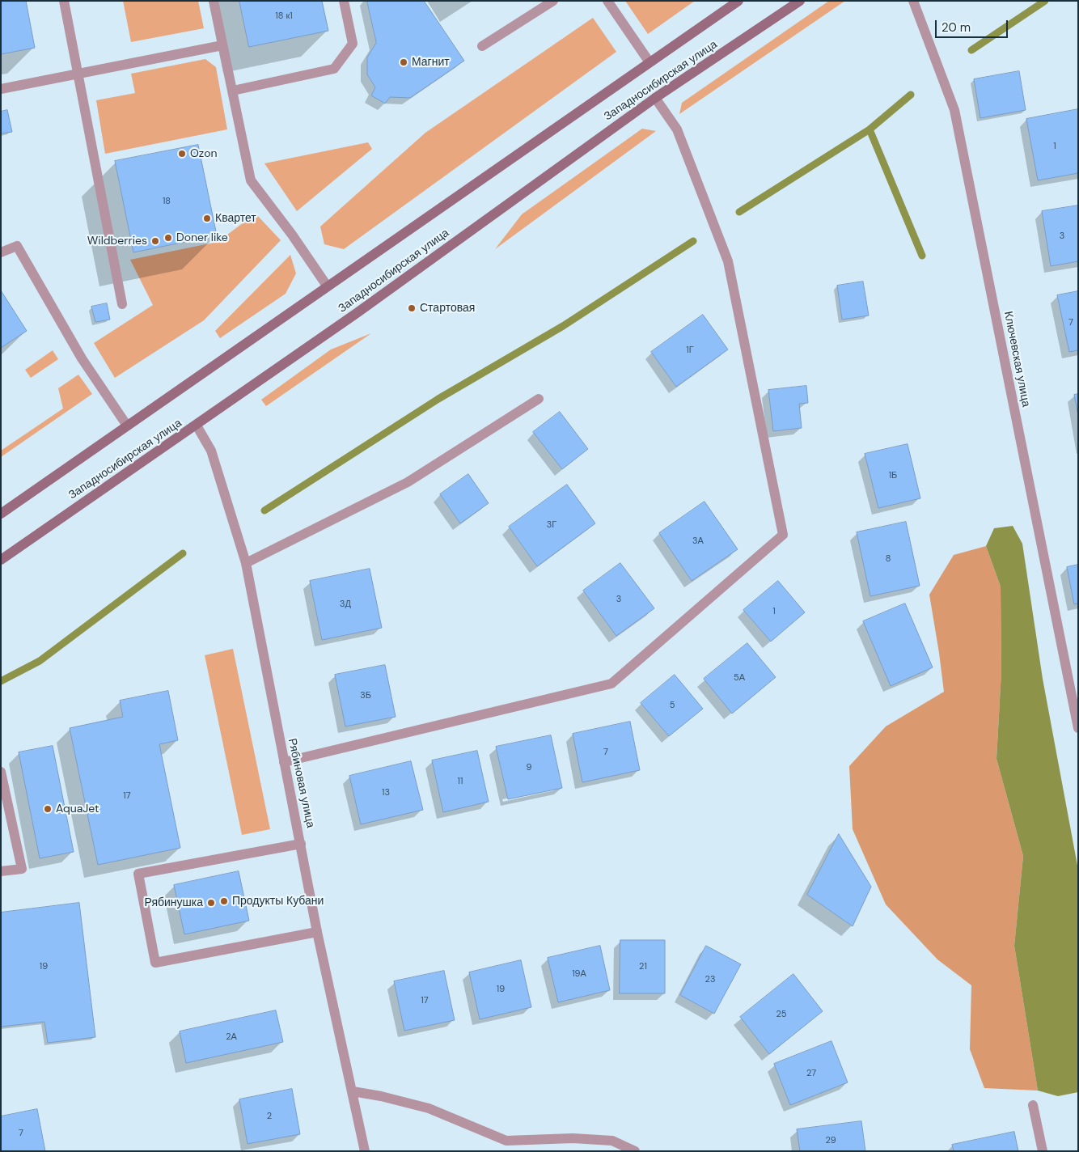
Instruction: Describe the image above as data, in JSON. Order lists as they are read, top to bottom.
{
  "streets": {
    "main road": ["Западносибирская улица"],
    "street": ["Ключевская улица", "Рябиновая улица"]
  },
  "crossings": [
    ["Западносибирская улица", "Рябиновая улица"]
  ],
  "places": [
    "Магнит",
    "Ozon",
    "Квартет",
    "Doner like",
    "Wildberries",
    "Стартовая",
    "AquaJet",
    "Продукты Кубани",
    "Рябинушка"
  ],
  "house_numbers": [
    "18 к1",
    "1",
    "18",
    "3",
    "7",
    "1Г",
    "1Б",
    "3Г",
    "3А",
    "8",
    "3",
    "3Д",
    "1",
    "5А",
    "3Б",
    "5",
    "7",
    "9",
    "11",
    "13",
    "17",
    "19",
    "21",
    "19А",
    "23",
    "19",
    "17",
    "25",
    "2А",
    "27",
    "2",
    "7",
    "29"
  ],
  "scale_bar": "20 m"
}
